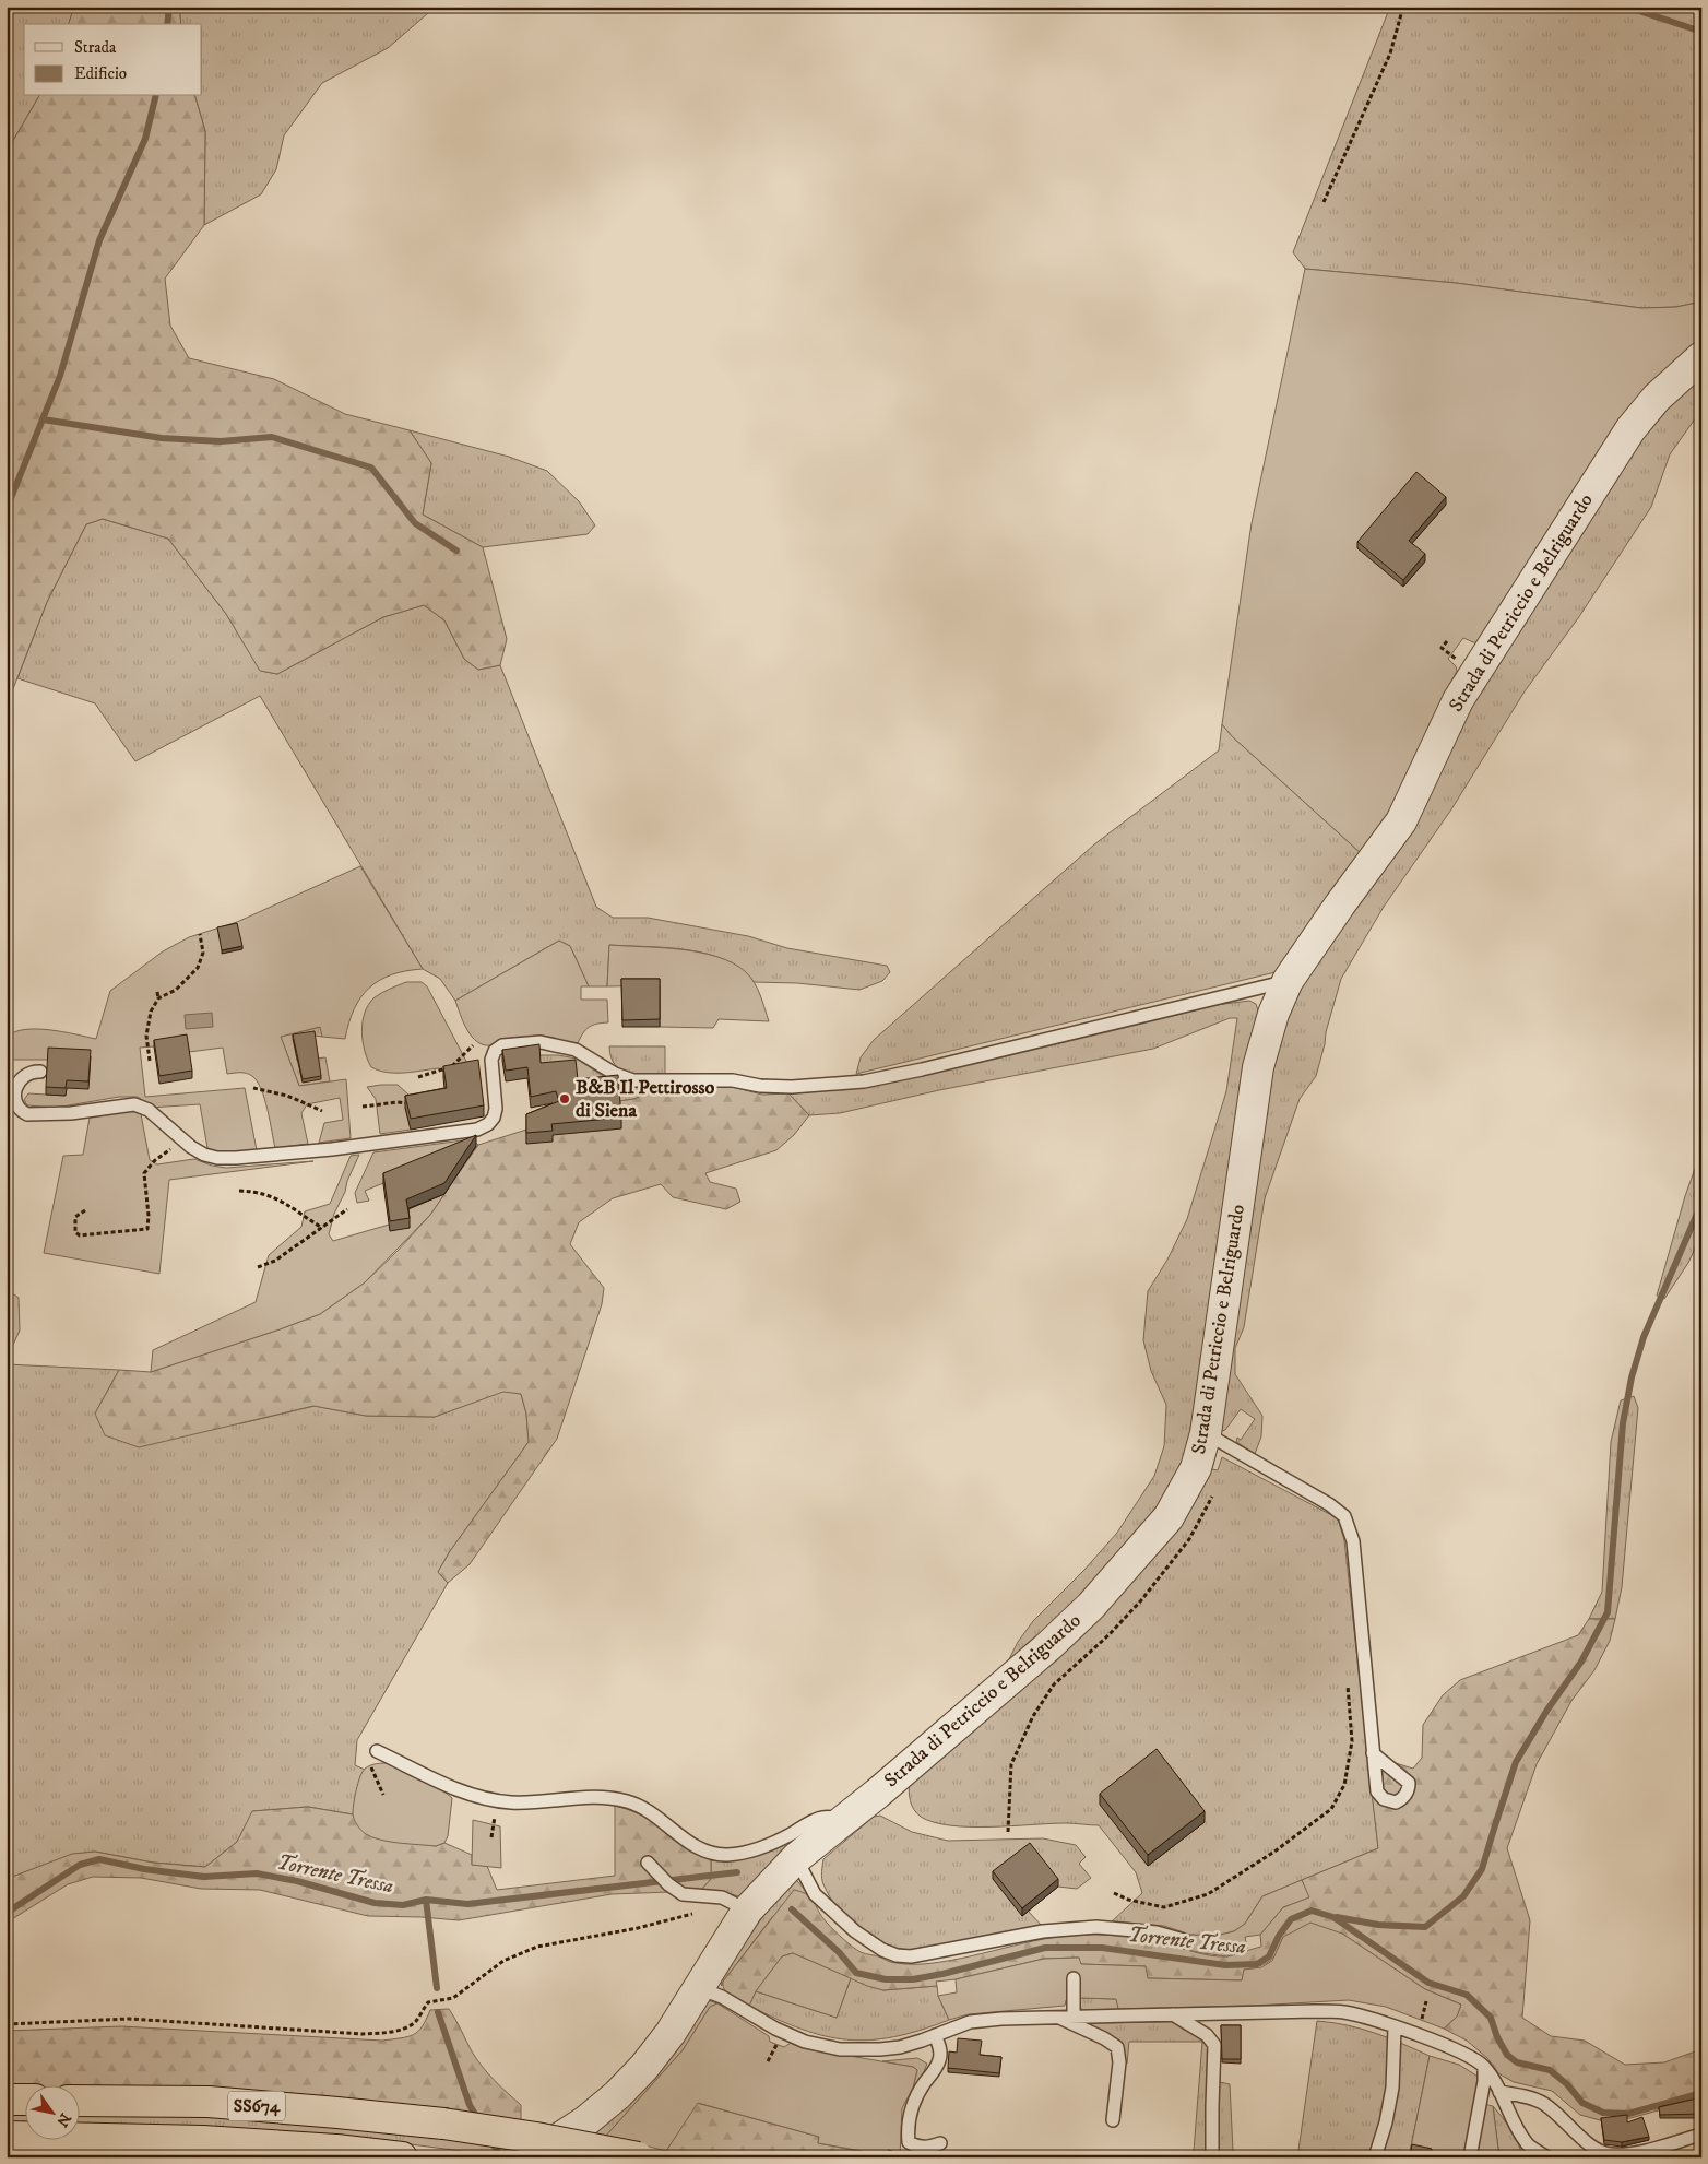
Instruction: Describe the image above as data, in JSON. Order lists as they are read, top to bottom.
{
  "streets": {
    "highway": ["SS674"],
    "street": ["Strada di Petriccio e Belriguardo"]
  },
  "water": ["Torrente Tressa"],
  "places": ["B&B Il Pettirosso di Siena"],
  "legend": ["Strada", "Edificio"],
  "north": "bottom right"
}
